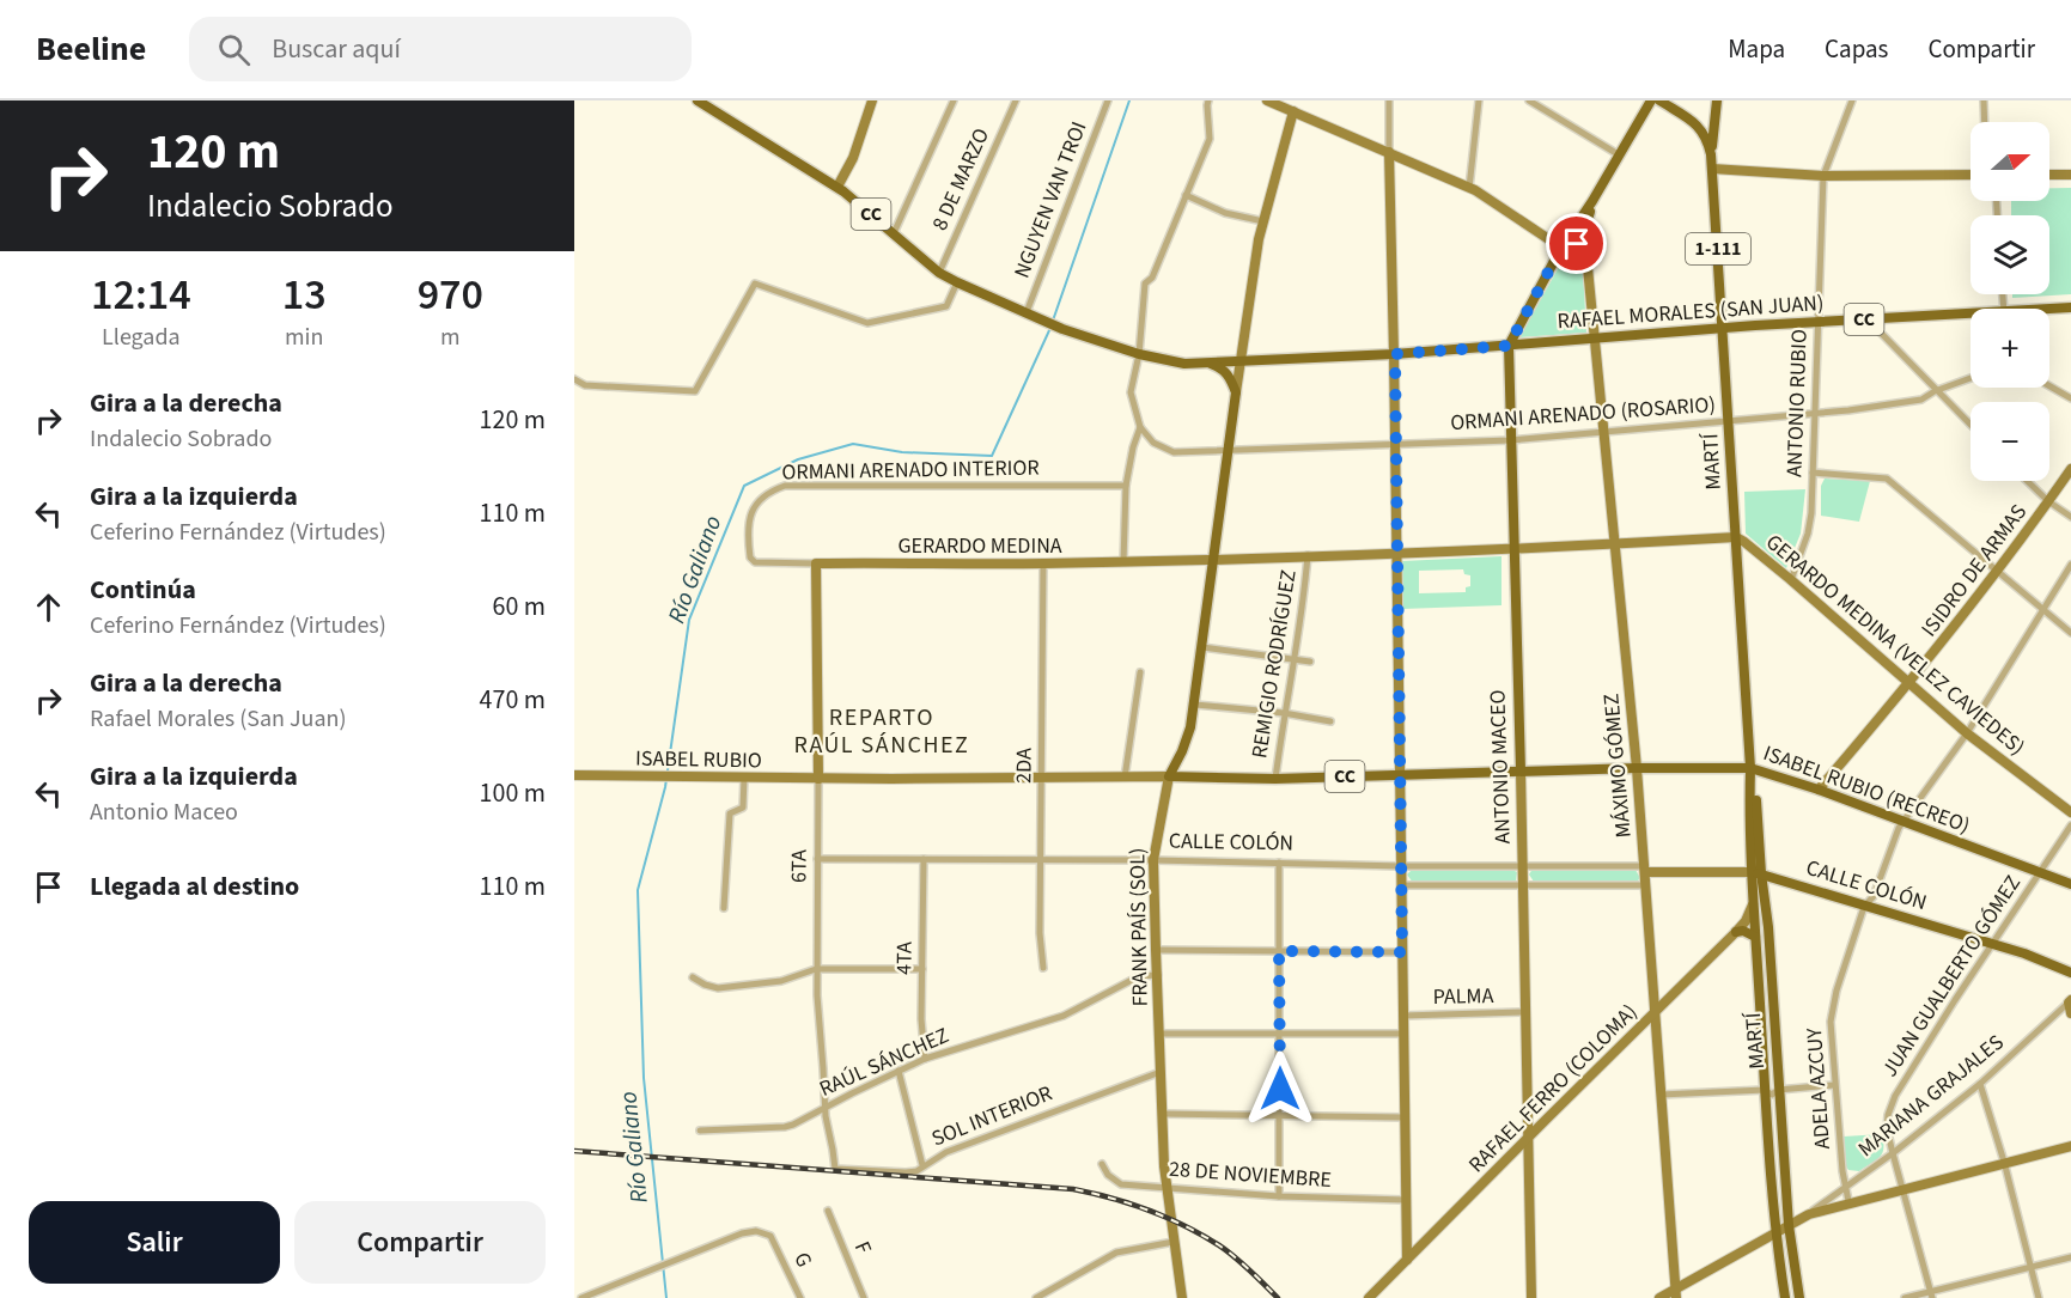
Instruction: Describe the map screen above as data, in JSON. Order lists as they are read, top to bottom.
{
  "streets": {
    "main road": [
      "CC",
      "1-111",
      "RAFAEL MORALES (SAN JUAN)",
      "MARTÍ",
      "ANTONIO MACEO",
      "ISABEL RUBIO (RECREO)",
      "CALLE COLÓN",
      "FRANK PAÍS (SOL)"
    ],
    "street": [
      "8 DE MARZO",
      "NGUYEN VAN TROI",
      "ANTONIO RUBIO",
      "ORMANI ARENADO (ROSARIO)",
      "ORMANI ARENADO INTERIOR",
      "GERARDO MEDINA",
      "ISIDRO DE ARMAS",
      "GERARDO MEDINA (VELEZ CAVIEDES)",
      "REMIGIO RODRÍGUEZ",
      "ISABEL RUBIO",
      "2DA",
      "MÁXIMO GÓMEZ",
      "6TA",
      "4TA",
      "JUAN GUALBERTO GÓMEZ",
      "PALMA",
      "RAÚL SÁNCHEZ",
      "RAFAEL FERRO (COLOMA)",
      "ADELA AZCUY",
      "MARIANA GRAJALES",
      "SOL INTERIOR",
      "28 DE NOVIEMBRE",
      "F",
      "G"
    ]
  },
  "crossings": [
    ["8 DE MARZO", "RAFAEL MORALES (SAN JUAN)"],
    ["NGUYEN VAN TROI", "RAFAEL MORALES (SAN JUAN)"],
    ["1-111", "MARTÍ"],
    ["RAFAEL MORALES (SAN JUAN)", "ANTONIO RUBIO"],
    ["RAFAEL MORALES (SAN JUAN)", "ORMANI ARENADO (ROSARIO)"],
    ["RAFAEL MORALES (SAN JUAN)", "MARTÍ"],
    ["RAFAEL MORALES (SAN JUAN)", "MÁXIMO GÓMEZ"],
    ["RAFAEL MORALES (SAN JUAN)", "ANTONIO MACEO"],
    ["RAFAEL MORALES (SAN JUAN)", "FRANK PAÍS (SOL)"],
    ["ANTONIO RUBIO", "ORMANI ARENADO (ROSARIO)"],
    ["ANTONIO RUBIO", "GERARDO MEDINA (VELEZ CAVIEDES)"],
    ["ORMANI ARENADO (ROSARIO)", "MARTÍ"],
    ["ORMANI ARENADO (ROSARIO)", "MÁXIMO GÓMEZ"],
    ["ORMANI ARENADO (ROSARIO)", "ANTONIO MACEO"],
    ["ORMANI ARENADO (ROSARIO)", "FRANK PAÍS (SOL)"],
    ["MARTÍ", "GERARDO MEDINA (VELEZ CAVIEDES)"],
    ["MARTÍ", "ISABEL RUBIO (RECREO)"],
    ["MARTÍ", "CALLE COLÓN"],
    ["MARTÍ", "RAFAEL FERRO (COLOMA)"],
    ["ORMANI ARENADO INTERIOR", "GERARDO MEDINA"],
    ["GERARDO MEDINA", "GERARDO MEDINA (VELEZ CAVIEDES)"],
    ["GERARDO MEDINA", "2DA"],
    ["GERARDO MEDINA", "6TA"],
    ["GERARDO MEDINA", "FRANK PAÍS (SOL)"],
    ["ISIDRO DE ARMAS", "GERARDO MEDINA (VELEZ CAVIEDES)"],
    ["ISIDRO DE ARMAS", "ISABEL RUBIO (RECREO)"],
    ["GERARDO MEDINA (VELEZ CAVIEDES)", "REMIGIO RODRÍGUEZ"],
    ["GERARDO MEDINA (VELEZ CAVIEDES)", "MÁXIMO GÓMEZ"],
    ["GERARDO MEDINA (VELEZ CAVIEDES)", "ANTONIO MACEO"],
    ["GERARDO MEDINA (VELEZ CAVIEDES)", "FRANK PAÍS (SOL)"],
    ["GERARDO MEDINA (VELEZ CAVIEDES)", "ADELA AZCUY"],
    ["REMIGIO RODRÍGUEZ", "ISABEL RUBIO (RECREO)"],
    ["ISABEL RUBIO", "2DA"],
    ["ISABEL RUBIO", "ISABEL RUBIO (RECREO)"],
    ["ISABEL RUBIO", "6TA"],
    ["ISABEL RUBIO", "FRANK PAÍS (SOL)"],
    ["2DA", "CALLE COLÓN"],
    ["MÁXIMO GÓMEZ", "ANTONIO MACEO"],
    ["MÁXIMO GÓMEZ", "ISABEL RUBIO (RECREO)"],
    ["MÁXIMO GÓMEZ", "CALLE COLÓN"],
    ["MÁXIMO GÓMEZ", "RAFAEL FERRO (COLOMA)"],
    ["ANTONIO MACEO", "ISABEL RUBIO (RECREO)"],
    ["ANTONIO MACEO", "CALLE COLÓN"],
    ["ANTONIO MACEO", "PALMA"],
    ["ANTONIO MACEO", "RAFAEL FERRO (COLOMA)"],
    ["ISABEL RUBIO (RECREO)", "FRANK PAÍS (SOL)"],
    ["ISABEL RUBIO (RECREO)", "JUAN GUALBERTO GÓMEZ"],
    ["ISABEL RUBIO (RECREO)", "ADELA AZCUY"],
    ["CALLE COLÓN", "6TA"],
    ["CALLE COLÓN", "FRANK PAÍS (SOL)"],
    ["CALLE COLÓN", "4TA"],
    ["CALLE COLÓN", "JUAN GUALBERTO GÓMEZ"],
    ["CALLE COLÓN", "ADELA AZCUY"],
    ["6TA", "RAÚL SÁNCHEZ"],
    ["6TA", "SOL INTERIOR"],
    ["FRANK PAÍS (SOL)", "RAÚL SÁNCHEZ"],
    ["FRANK PAÍS (SOL)", "SOL INTERIOR"],
    ["FRANK PAÍS (SOL)", "28 DE NOVIEMBRE"],
    ["4TA", "RAÚL SÁNCHEZ"],
    ["JUAN GUALBERTO GÓMEZ", "MARIANA GRAJALES"],
    ["ADELA AZCUY", "MARIANA GRAJALES"]
  ],
  "districts": ["REPARTO RAÚL SÁNCHEZ"],
  "water": ["Río Galiano"],
  "north": "right",
  "page": {
    "header": "Beeline",
    "search": "Buscar aquí",
    "nav": ["Mapa", "Capas", "Compartir"],
    "turn": ["120 m", "Indalecio Sobrado"],
    "map_buttons": ["+", "−"],
    "eta": [
      "12:14",
      "Llegada",
      "13",
      "min",
      "970",
      "m"
    ],
    "list": [
      {
        "name": "Gira a la derecha",
        "note": "Indalecio Sobrado",
        "value": "120 m"
      },
      {
        "name": "Gira a la izquierda",
        "note": "Ceferino Fernández (Virtudes)",
        "value": "110 m"
      },
      {
        "name": "Continúa",
        "note": "Ceferino Fernández (Virtudes)",
        "value": "60 m"
      },
      {
        "name": "Gira a la derecha",
        "note": "Rafael Morales (San Juan)",
        "value": "470 m"
      },
      {
        "name": "Gira a la izquierda",
        "note": "Antonio Maceo",
        "value": "100 m"
      },
      {
        "name": "Llegada al destino",
        "value": "110 m"
      }
    ],
    "buttons": ["Salir", "Compartir"]
  }
}
